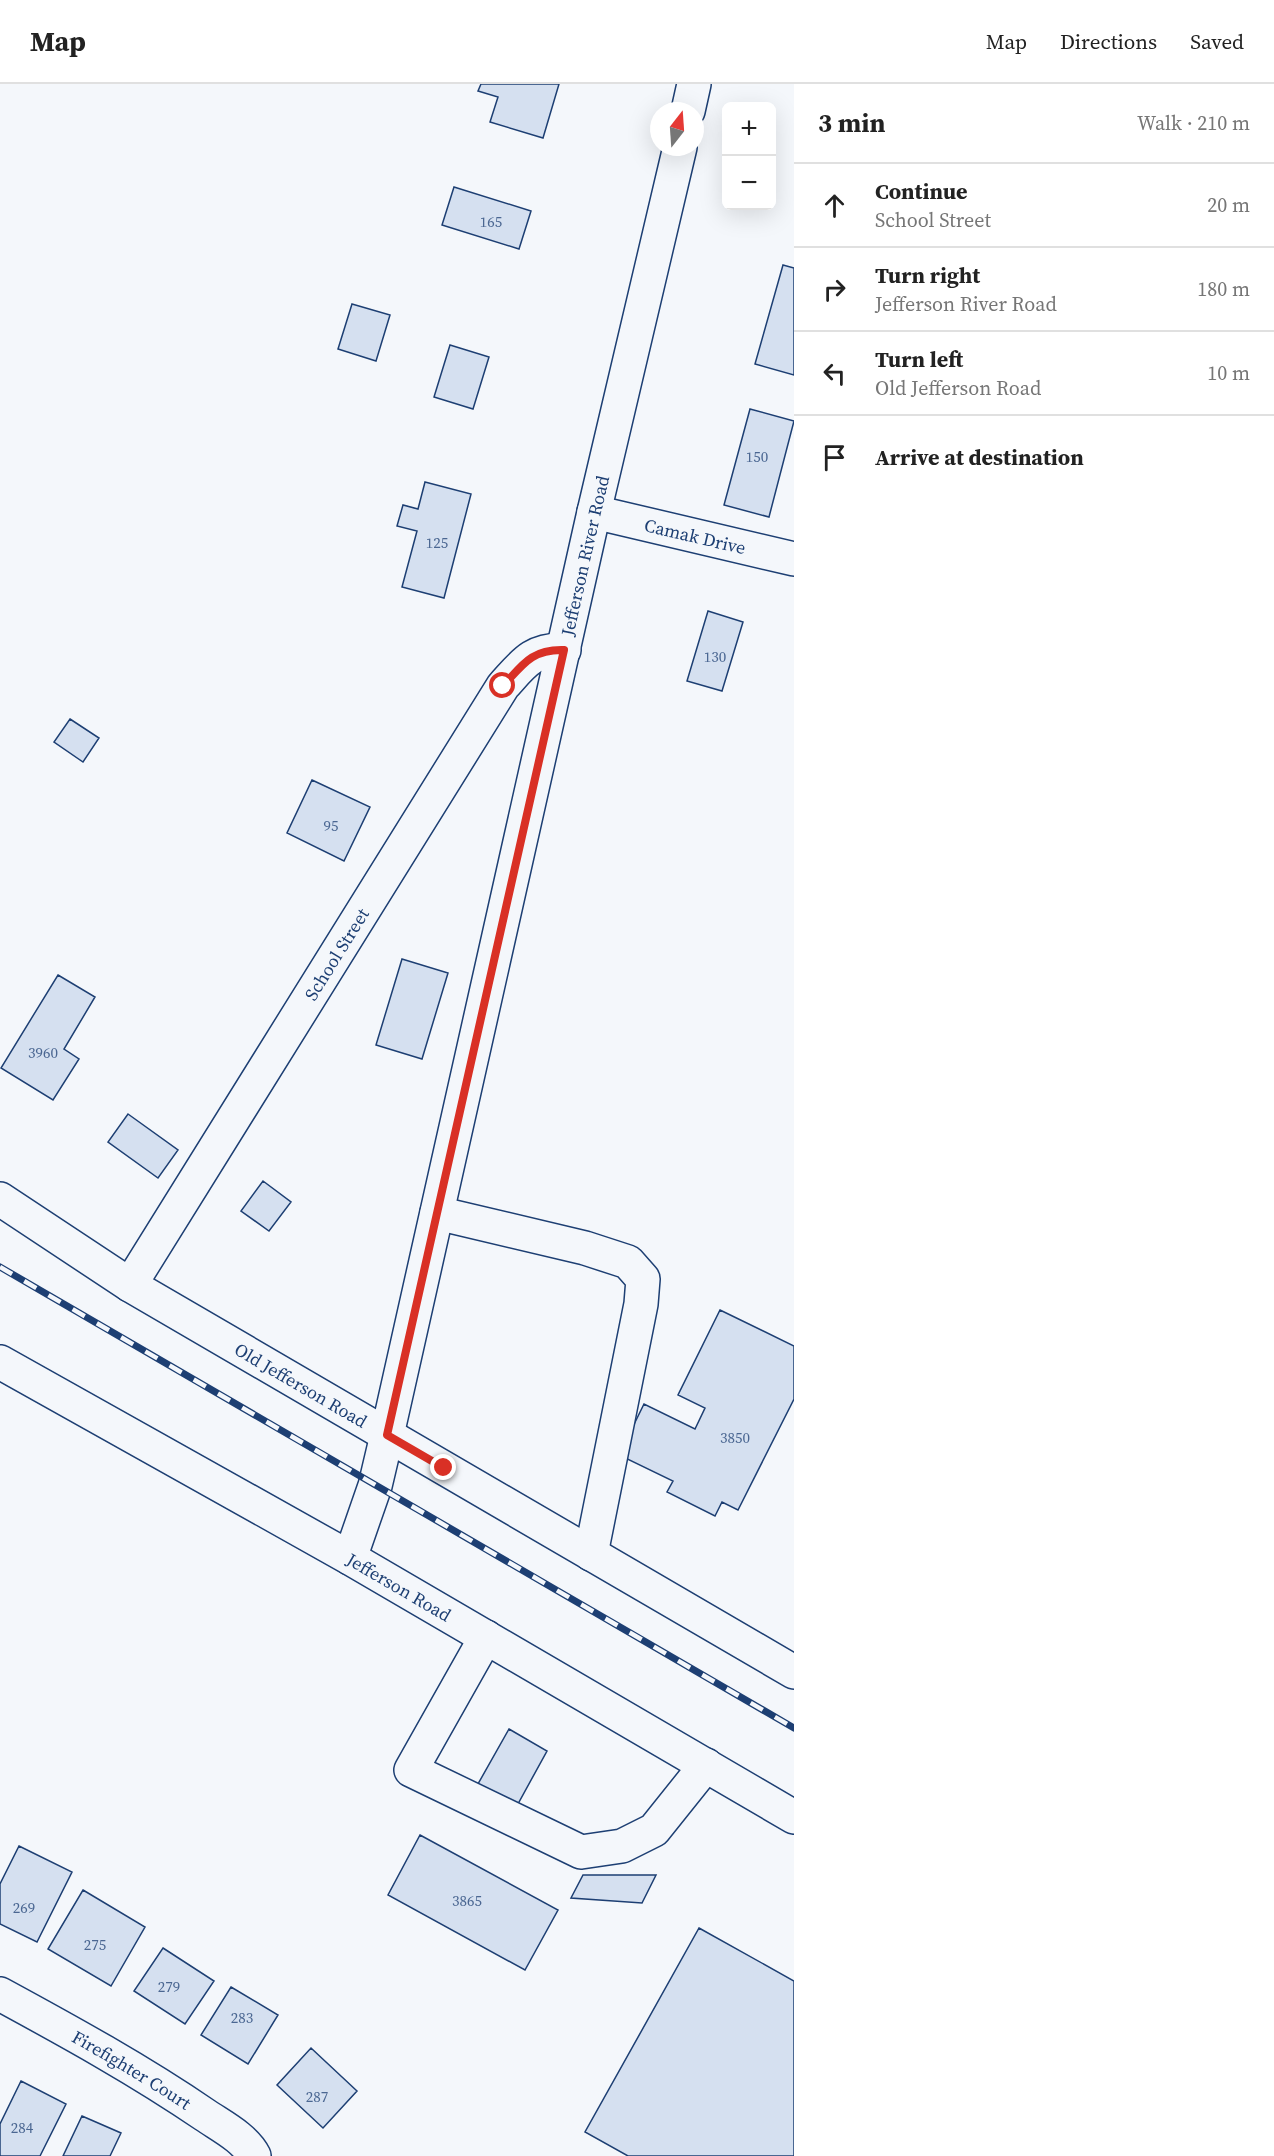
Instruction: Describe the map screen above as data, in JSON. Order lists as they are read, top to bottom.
{
  "streets": {
    "main road": [
      "Camak Drive",
      "Jefferson River Road",
      "School Street",
      "Old Jefferson Road",
      "Jefferson Road",
      "Firefighter Court"
    ]
  },
  "crossings": [
    ["Camak Drive", "Jefferson River Road"],
    ["Jefferson River Road", "School Street"],
    ["Jefferson River Road", "Old Jefferson Road"],
    ["Jefferson River Road", "Jefferson Road"],
    ["School Street", "Old Jefferson Road"]
  ],
  "house_numbers": [
    "165",
    "150",
    "125",
    "130",
    "95",
    "3960",
    "3850",
    "3865",
    "269",
    "275",
    "279",
    "283",
    "287",
    "284"
  ],
  "north": "top",
  "page": {
    "header": "Map",
    "nav": ["Map", "Directions", "Saved"],
    "heading": ["3 min", "Walk · 210 m"],
    "map_buttons": ["+", "−"],
    "list": [
      ["Continue", "School Street", "20 m"],
      ["Turn right", "Jefferson River Road", "180 m"],
      ["Turn left", "Old Jefferson Road", "10 m"],
      "Arrive at destination"
    ]
  }
}
